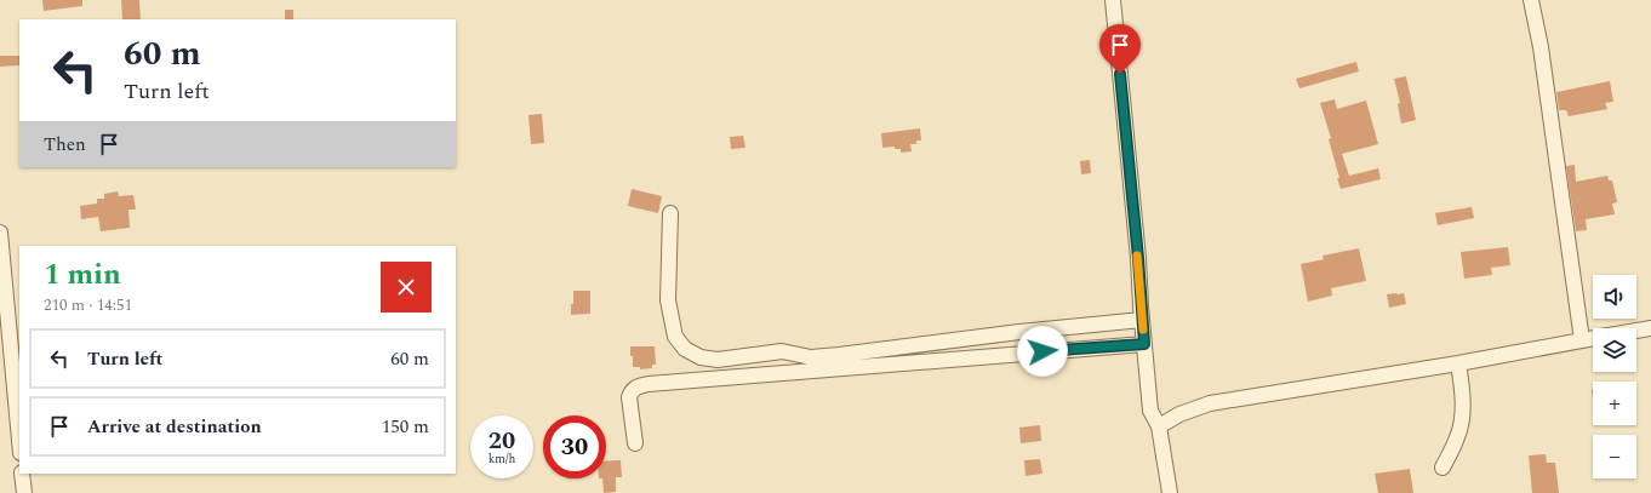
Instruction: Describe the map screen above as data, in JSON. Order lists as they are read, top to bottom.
{
  "page": {
    "turn": ["60 m", "Turn left"],
    "then": "Then",
    "heading": ["1 min", "210 m · 14:51"],
    "map_buttons": ["+", "−"],
    "list": [
      {
        "name": "Turn left",
        "value": "60 m"
      },
      {
        "name": "Arrive at destination",
        "value": "150 m"
      }
    ],
    "speed": "20 km/h",
    "limit": "30"
  }
}
